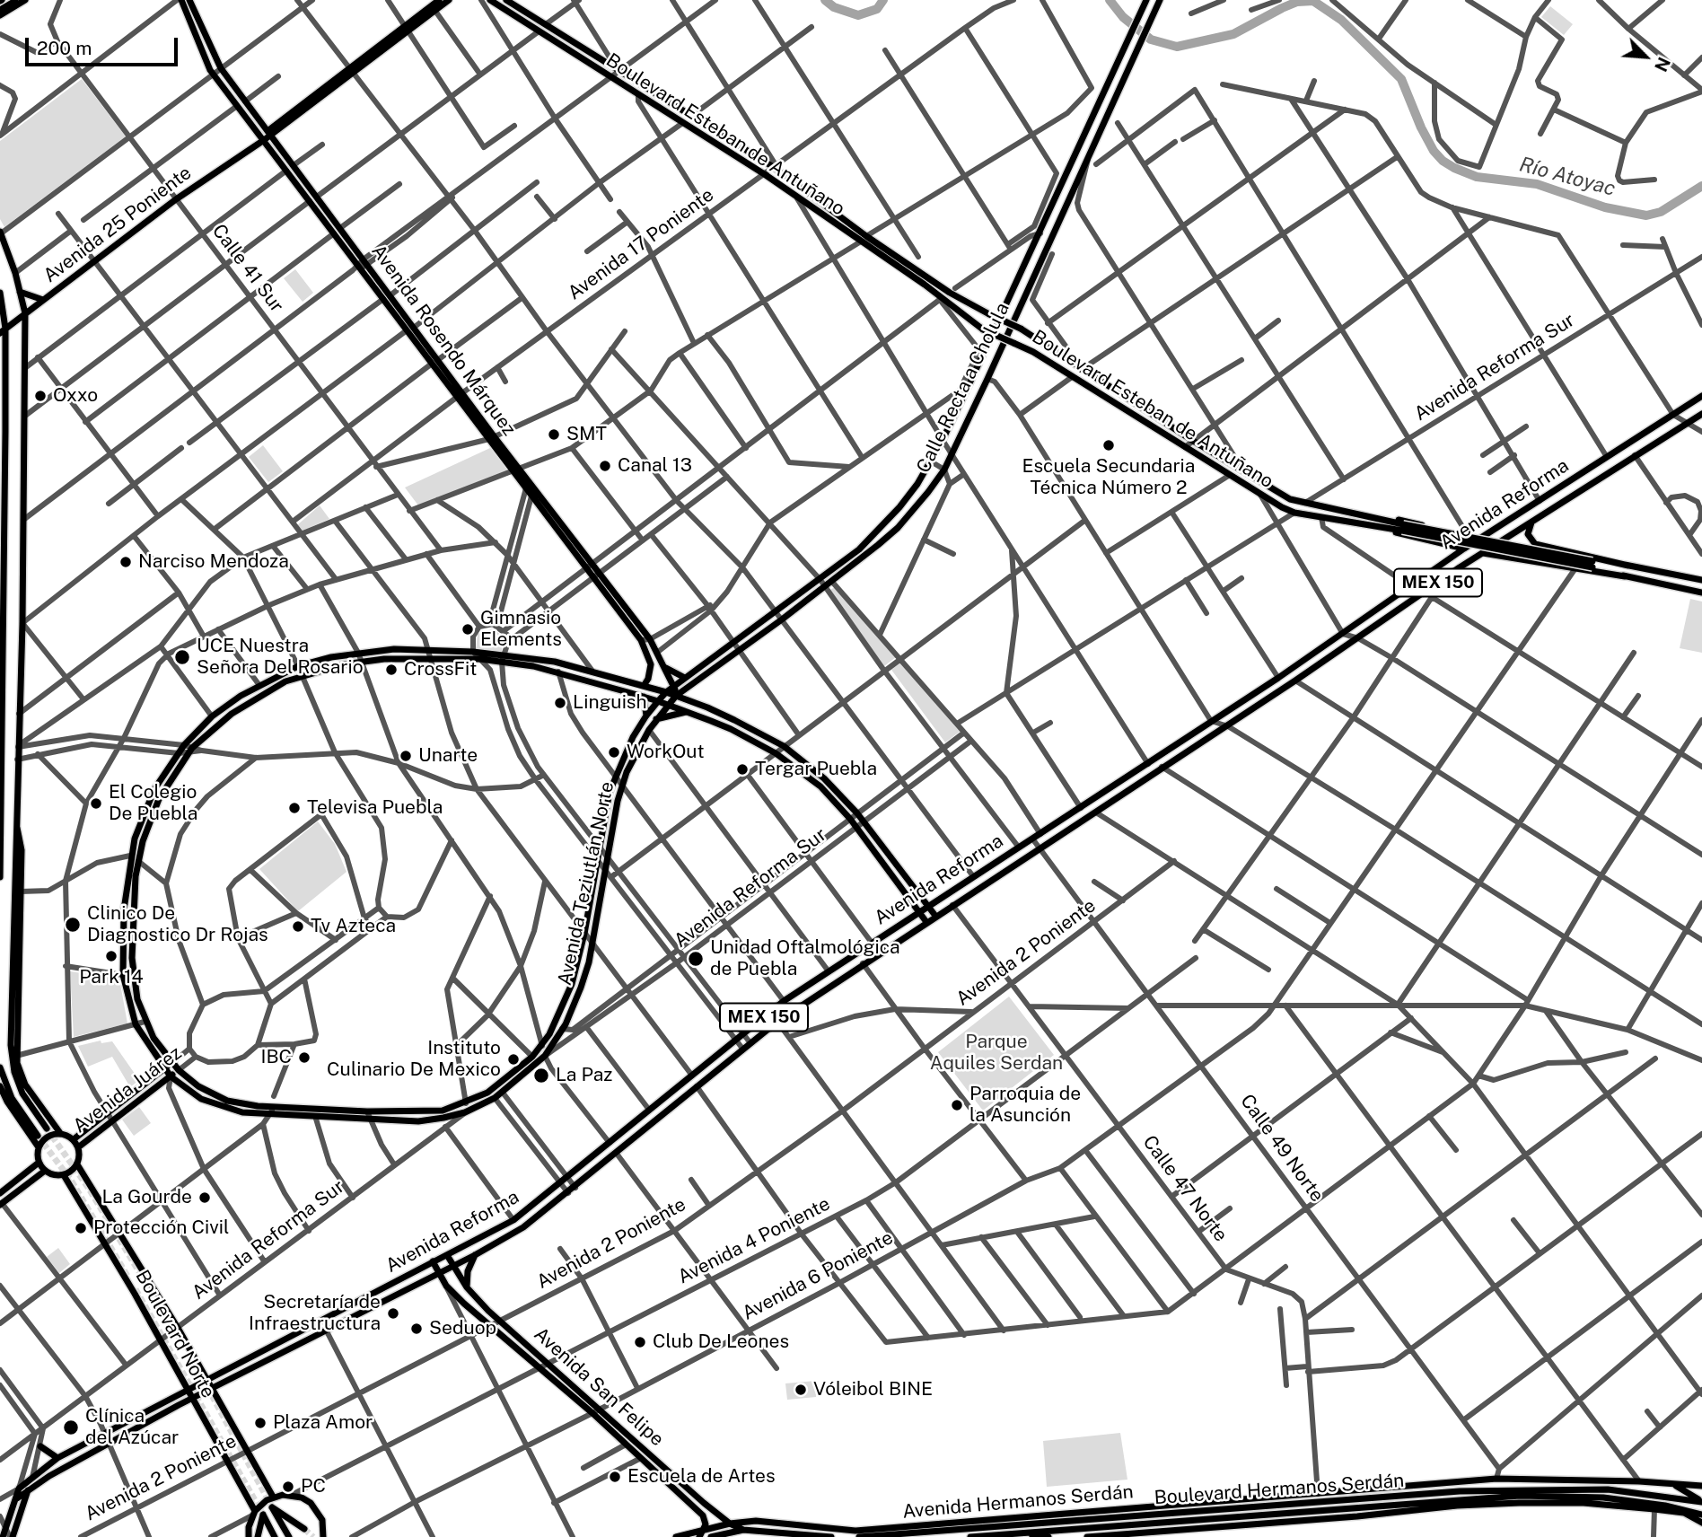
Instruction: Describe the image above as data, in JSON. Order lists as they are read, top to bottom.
{
  "streets": {
    "main road": [
      "Boulevard Esteban de Antuñano",
      "Avenida 25 Poniente",
      "Avenida Rosendo Márquez",
      "Calle Recta a Cholula",
      "Avenida Reforma",
      "MEX 150",
      "Avenida Teziutlán Norte",
      "Avenida Juárez",
      "Boulevard Norte",
      "Avenida San Felipe",
      "Boulevard Hermanos Serdán",
      "Avenida Hermanos Serdán"
    ],
    "street": [
      "Avenida 17 Poniente",
      "Calle 41 Sur",
      "Avenida Reforma Sur",
      "Avenida 2 Poniente",
      "Calle 49 Norte",
      "Calle 47 Norte",
      "Avenida 4 Poniente",
      "Avenida 6 Poniente"
    ]
  },
  "crossings": [
    ["Boulevard Esteban de Antuñano", "Avenida 17 Poniente"],
    ["Boulevard Esteban de Antuñano", "Avenida Reforma Sur"],
    ["Avenida 25 Poniente", "Calle 41 Sur"],
    ["Avenida 25 Poniente", "Avenida Rosendo Márquez"],
    ["Avenida 17 Poniente", "Calle 41 Sur"],
    ["Avenida 17 Poniente", "Avenida Rosendo Márquez"],
    ["Avenida Rosendo Márquez", "Calle Recta a Cholula"],
    ["Avenida Rosendo Márquez", "Avenida Teziutlán Norte"],
    ["Avenida Reforma Sur", "Avenida Teziutlán Norte"],
    ["Avenida Reforma Sur", "Boulevard Norte"],
    ["Calle Recta a Cholula", "Avenida Teziutlán Norte"],
    ["Avenida Reforma", "Calle 49 Norte"],
    ["Avenida Reforma", "Calle 47 Norte"],
    ["Avenida Reforma", "Boulevard Norte"],
    ["Avenida Reforma", "Avenida San Felipe"],
    ["Avenida Teziutlán Norte", "Avenida Juárez"],
    ["Avenida 2 Poniente", "Calle 49 Norte"],
    ["Avenida 2 Poniente", "Calle 47 Norte"],
    ["Avenida 2 Poniente", "Boulevard Norte"],
    ["Avenida 2 Poniente", "Avenida San Felipe"],
    ["Avenida Juárez", "Boulevard Norte"],
    ["Calle 49 Norte", "Avenida 4 Poniente"],
    ["Calle 49 Norte", "Avenida 6 Poniente"],
    ["Calle 47 Norte", "Avenida 4 Poniente"],
    ["Calle 47 Norte", "Avenida 6 Poniente"],
    ["Calle 47 Norte", "Avenida Hermanos Serdán"],
    ["Avenida 4 Poniente", "Avenida San Felipe"],
    ["Avenida 6 Poniente", "Avenida San Felipe"],
    ["Avenida San Felipe", "Avenida Hermanos Serdán"]
  ],
  "water": ["Río Atoyac"],
  "parks": ["Parque Aquiles Serdan"],
  "places": [
    "Oxxo",
    "SMT",
    "Escuela Secundaria Técnica Número 2",
    "Canal 13",
    "Narciso Mendoza",
    "Gimnasio Elements",
    "UCE Nuestra Señora Del Rosario",
    "CrossFit",
    "Linguish",
    "WorkOut",
    "Unarte",
    "Tergar Puebla",
    "El Colegio De Puebla",
    "Televisa Puebla",
    "Clinico De Diagnostico Dr Rojas",
    "Tv Azteca",
    "Park 14",
    "Unidad Oftalmológica de Puebla",
    "IBC",
    "Instituto Culinario De Mexico",
    "La Paz",
    "Parroquia de la Asunción",
    "La Gourde",
    "Protección Civil",
    "Secretaría de Infraestructura",
    "Seduop",
    "Club De Leones",
    "Vóleibol BINE",
    "Plaza Amor",
    "Clínica del Azúcar",
    "Escuela de Artes",
    "PC"
  ],
  "scale_bar": "200 m",
  "north": "bottom right"
}
